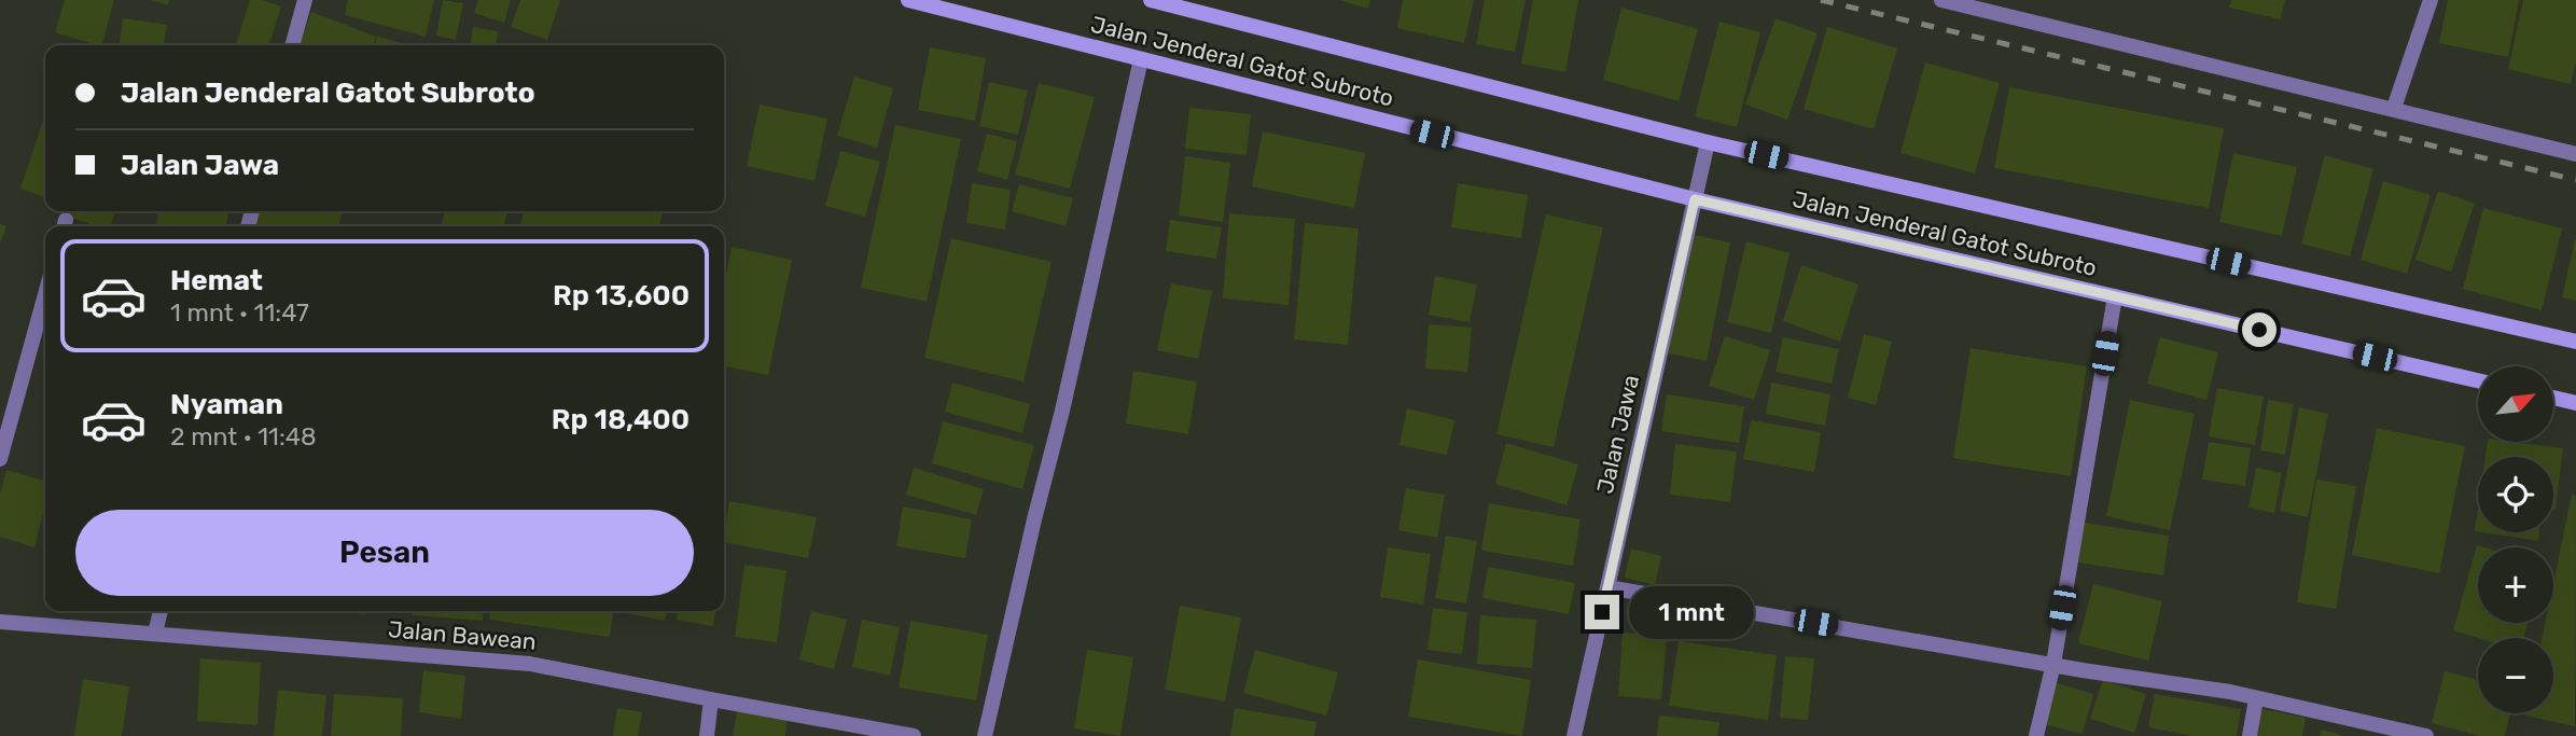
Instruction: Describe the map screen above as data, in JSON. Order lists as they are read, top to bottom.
{
  "streets": {
    "main road": ["Jalan Jenderal Gatot Subroto"],
    "street": ["Jalan Jawa", "Jalan Bawean"]
  },
  "crossings": [
    ["Jalan Jenderal Gatot Subroto", "Jalan Jawa"]
  ],
  "north": "top right",
  "page": {
    "banner": ["Jalan Jenderal Gatot Subroto", "Jalan Jawa"],
    "list": [
      {
        "name": "Hemat",
        "note": "1 mnt · 11:47",
        "value": "Rp 13,600"
      },
      {
        "name": "Nyaman",
        "note": "2 mnt · 11:48",
        "value": "Rp 18,400"
      }
    ],
    "map_buttons": ["+", "−"],
    "buttons": "Pesan",
    "bubble": "1 mnt"
  }
}
